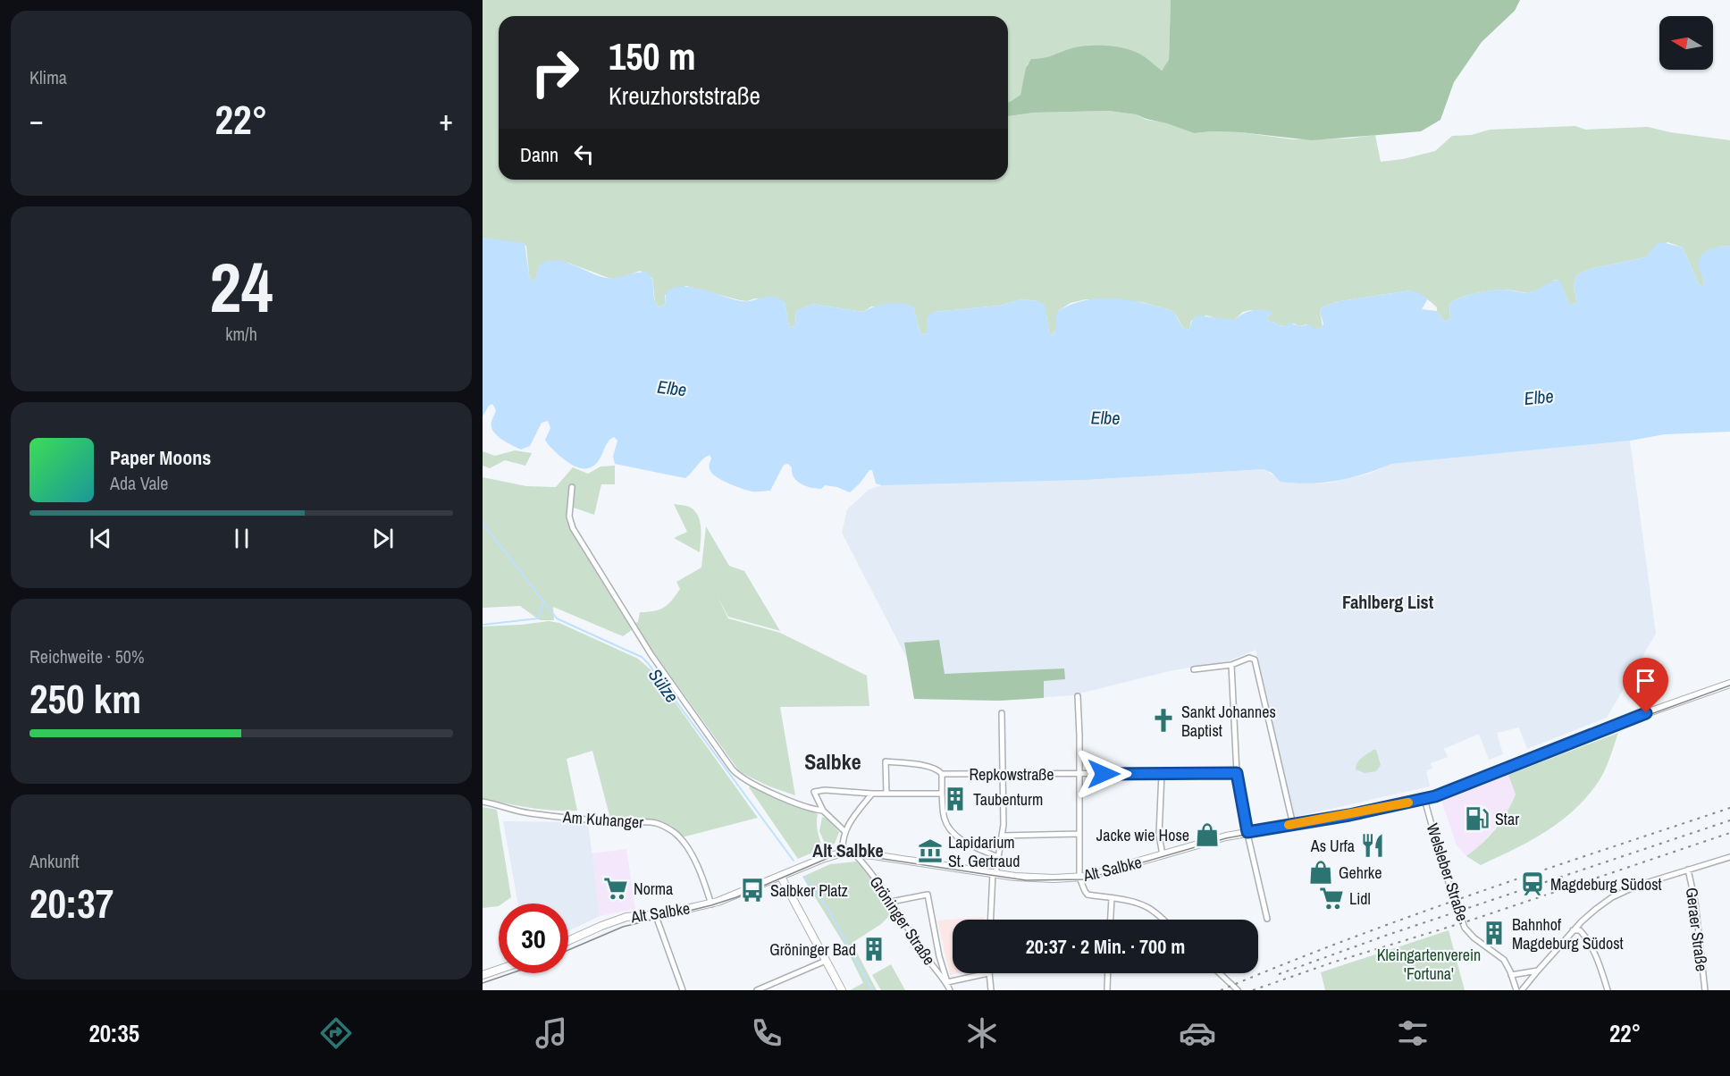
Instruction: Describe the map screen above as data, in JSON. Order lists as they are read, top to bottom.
{
  "streets": {
    "main road": ["Alt Salbke"],
    "street": [
      "Repkowstraße",
      "Am Kuhanger",
      "Welsleber Straße",
      "Gröninger Straße",
      "Geraer Straße"
    ]
  },
  "crossings": [
    ["Am Kuhanger", "Alt Salbke"],
    ["Alt Salbke", "Welsleber Straße"],
    ["Alt Salbke", "Gröninger Straße"]
  ],
  "districts": ["Fahlberg List", "Salbke", "Alt Salbke"],
  "water": ["Elbe", "Sülze"],
  "parks": ["Kleingartenverein 'Fortuna'"],
  "places": {
    "church": ["Sankt Johannes Baptist"],
    "building": ["Taubenturm", "Bahnhof Magdeburg Südost", "Gröninger Bad"],
    "fuel station": ["Star"],
    "shop": ["Jacke wie Hose", "Gehrke"],
    "restaurant": ["As Urfa"],
    "museum": ["Lapidarium St. Gertraud"],
    "station": ["Magdeburg Südost"],
    "supermarket": ["Norma", "Lidl"],
    "bus stop": ["Salbker Platz"]
  },
  "north": "left",
  "page": {
    "tile": [
      "Klima",
      ["24", "km/h"],
      ["Reichweite · 50%", "250 km"],
      ["Ankunft", "20:37"]
    ],
    "turn": ["150 m", "Kreuzhorststraße"],
    "heat": ["−", "22°", "+"],
    "then": "Dann",
    "song": ["Paper Moons", "Ada Vale"],
    "limit": "30",
    "trip": "20:37 · 2 Min. · 700 m",
    "tabs": ["20:35", "22°"]
  }
}
